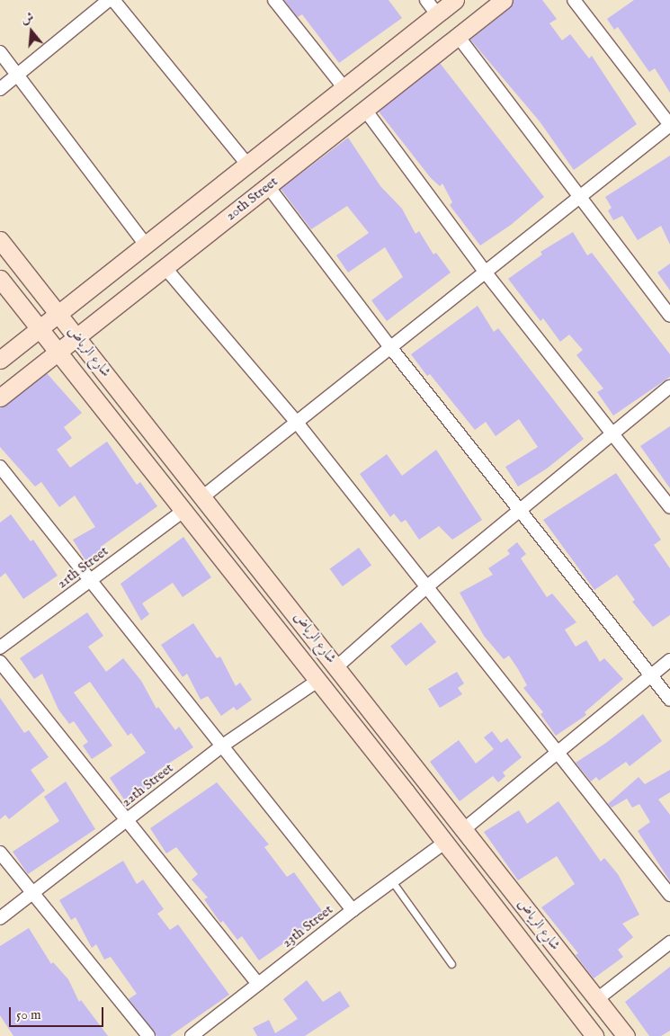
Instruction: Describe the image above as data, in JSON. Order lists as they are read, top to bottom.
{
  "streets": {
    "main road": ["20th Street", "شارع الرياض"],
    "street": ["21th Street", "22th Street", "23th Street"]
  },
  "crossings": [
    ["20th Street", "شارع الرياض"],
    ["شارع الرياض", "21th Street"],
    ["شارع الرياض", "22th Street"],
    ["شارع الرياض", "23th Street"]
  ],
  "scale_bar": "50 m",
  "north": "top"
}
